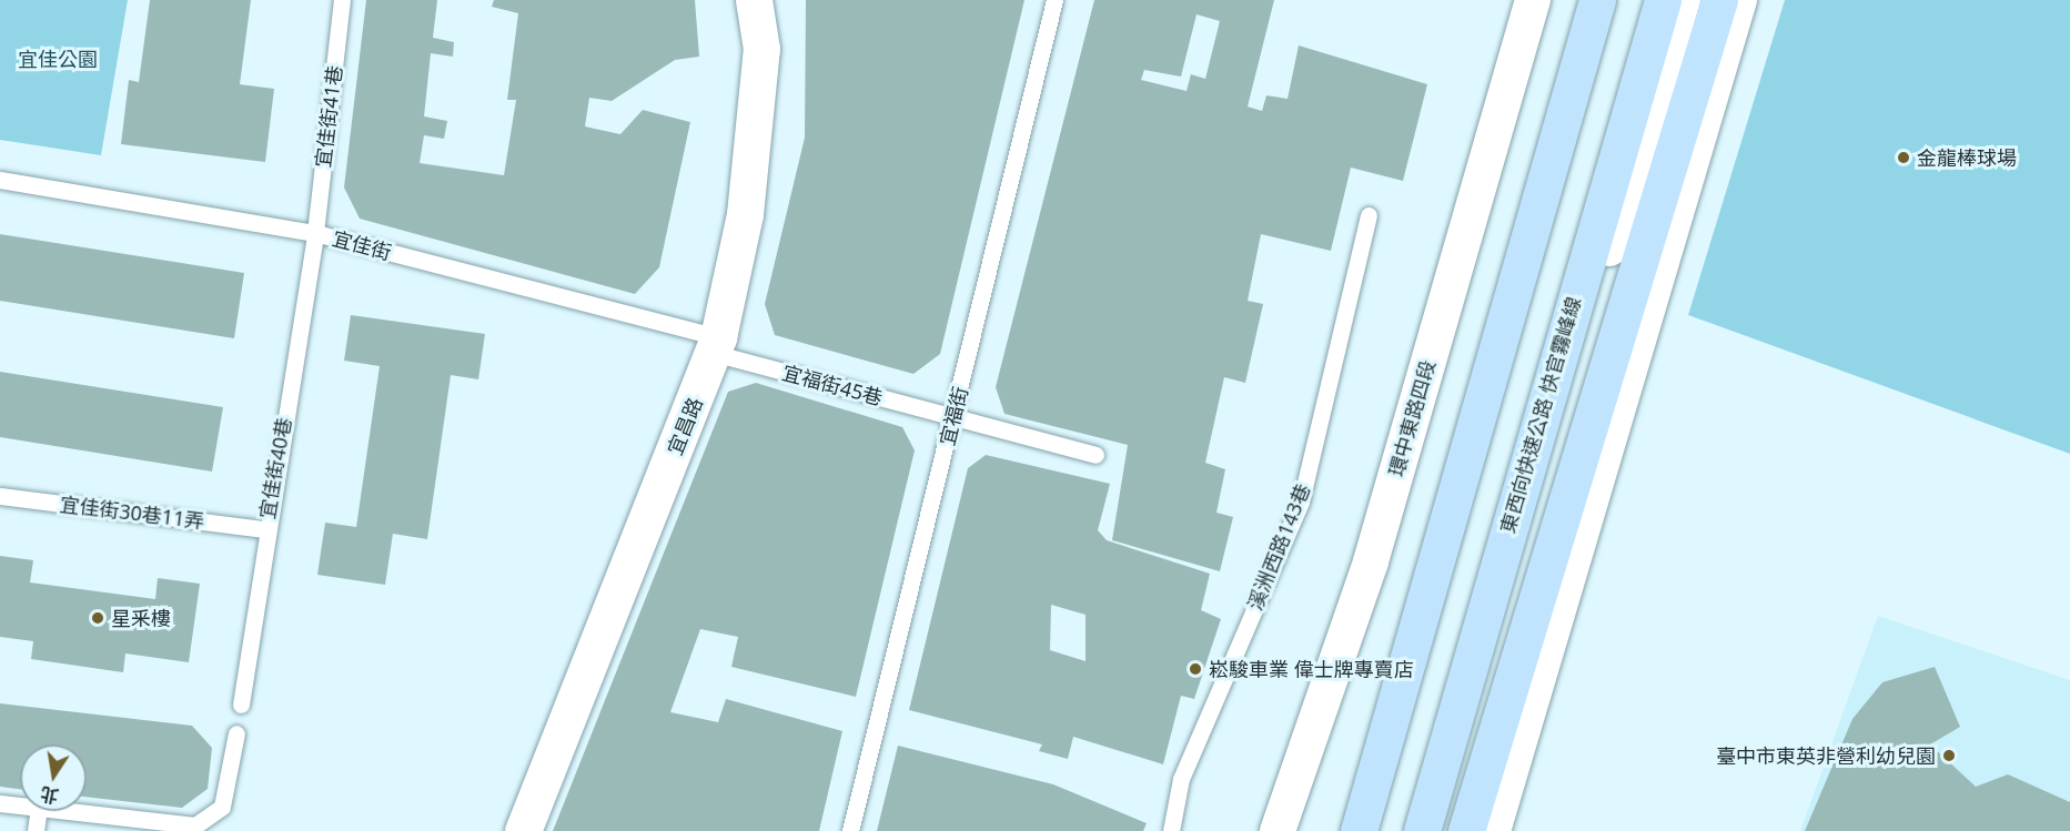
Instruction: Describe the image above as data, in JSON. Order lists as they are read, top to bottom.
{
  "streets": {
    "highway": ["東西向快速公路 快官霧峰線"],
    "street": ["環中東路四段", "宜昌路"],
    "lane": [
      "宜佳街41巷",
      "宜佳街",
      "宜福街45巷",
      "宜福街",
      "宜佳街40巷",
      "宜佳街30巷11弄",
      "溪洲西路143巷"
    ]
  },
  "crossings": [
    ["宜佳街41巷", "宜佳街"],
    ["宜佳街41巷", "宜佳街40巷"],
    ["宜佳街", "宜福街45巷"],
    ["宜佳街", "宜昌路"],
    ["宜佳街", "宜佳街40巷"],
    ["宜福街45巷", "宜福街"],
    ["宜福街45巷", "宜昌路"],
    ["宜佳街40巷", "宜佳街30巷11弄"]
  ],
  "parks": ["宜佳公園"],
  "places": [
    "金龍棒球場",
    "星釆樓",
    "崧駿車業 偉士牌專賣店",
    "臺中市東英非營利幼兒園"
  ],
  "north": "bottom"
}
